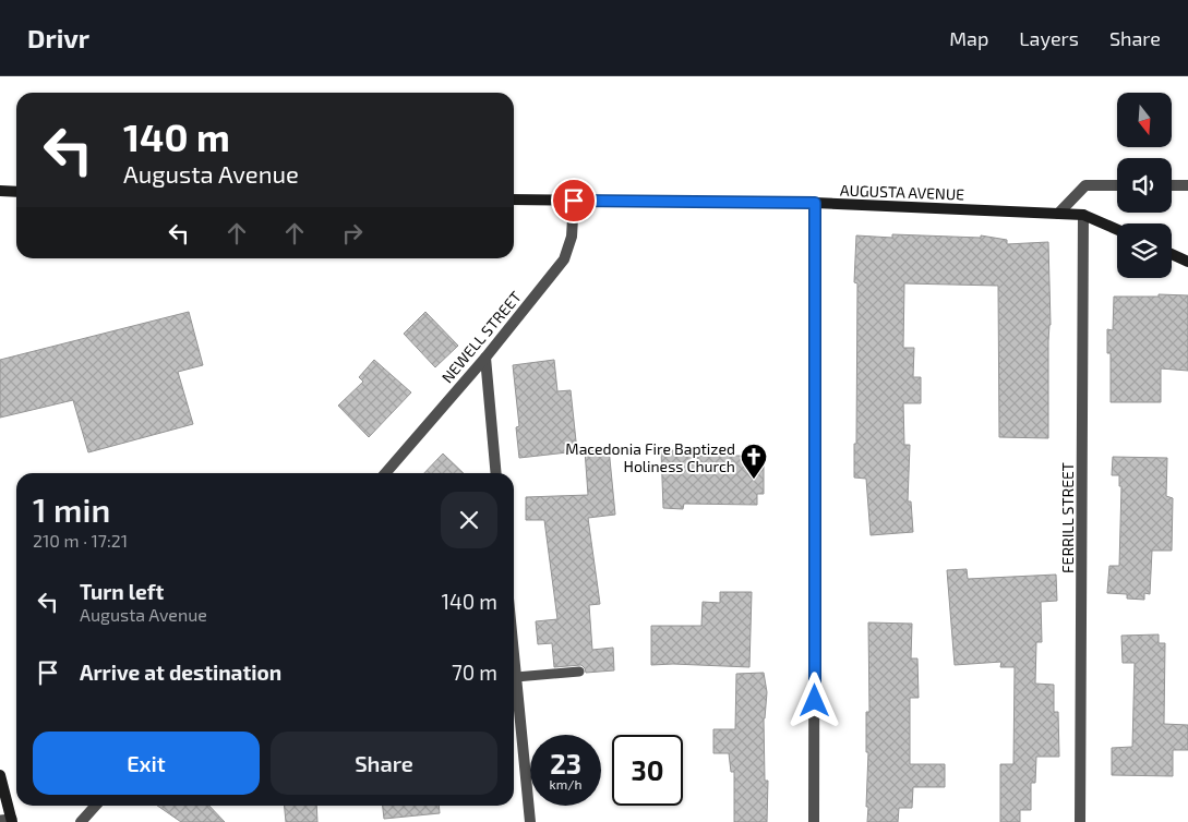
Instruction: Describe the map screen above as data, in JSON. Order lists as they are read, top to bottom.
{
  "streets": {
    "main road": ["AUGUSTA AVENUE"],
    "street": ["NEWELL STREET", "FERRILL STREET"]
  },
  "crossings": [
    ["AUGUSTA AVENUE", "NEWELL STREET"],
    ["AUGUSTA AVENUE", "FERRILL STREET"]
  ],
  "places": {
    "church": ["Macedonia Fire Baptized Holiness Church"]
  },
  "north": "bottom",
  "page": {
    "header": "Drivr",
    "nav": ["Map", "Layers", "Share"],
    "turn": ["140 m", "Augusta Avenue"],
    "heading": ["1 min", "210 m · 17:21"],
    "list": [
      {
        "name": "Turn left",
        "note": "Augusta Avenue",
        "value": "140 m"
      },
      {
        "name": "Arrive at destination",
        "value": "70 m"
      }
    ],
    "buttons": ["Exit", "Share"],
    "speed": "23 km/h",
    "limit": "30"
  }
}
